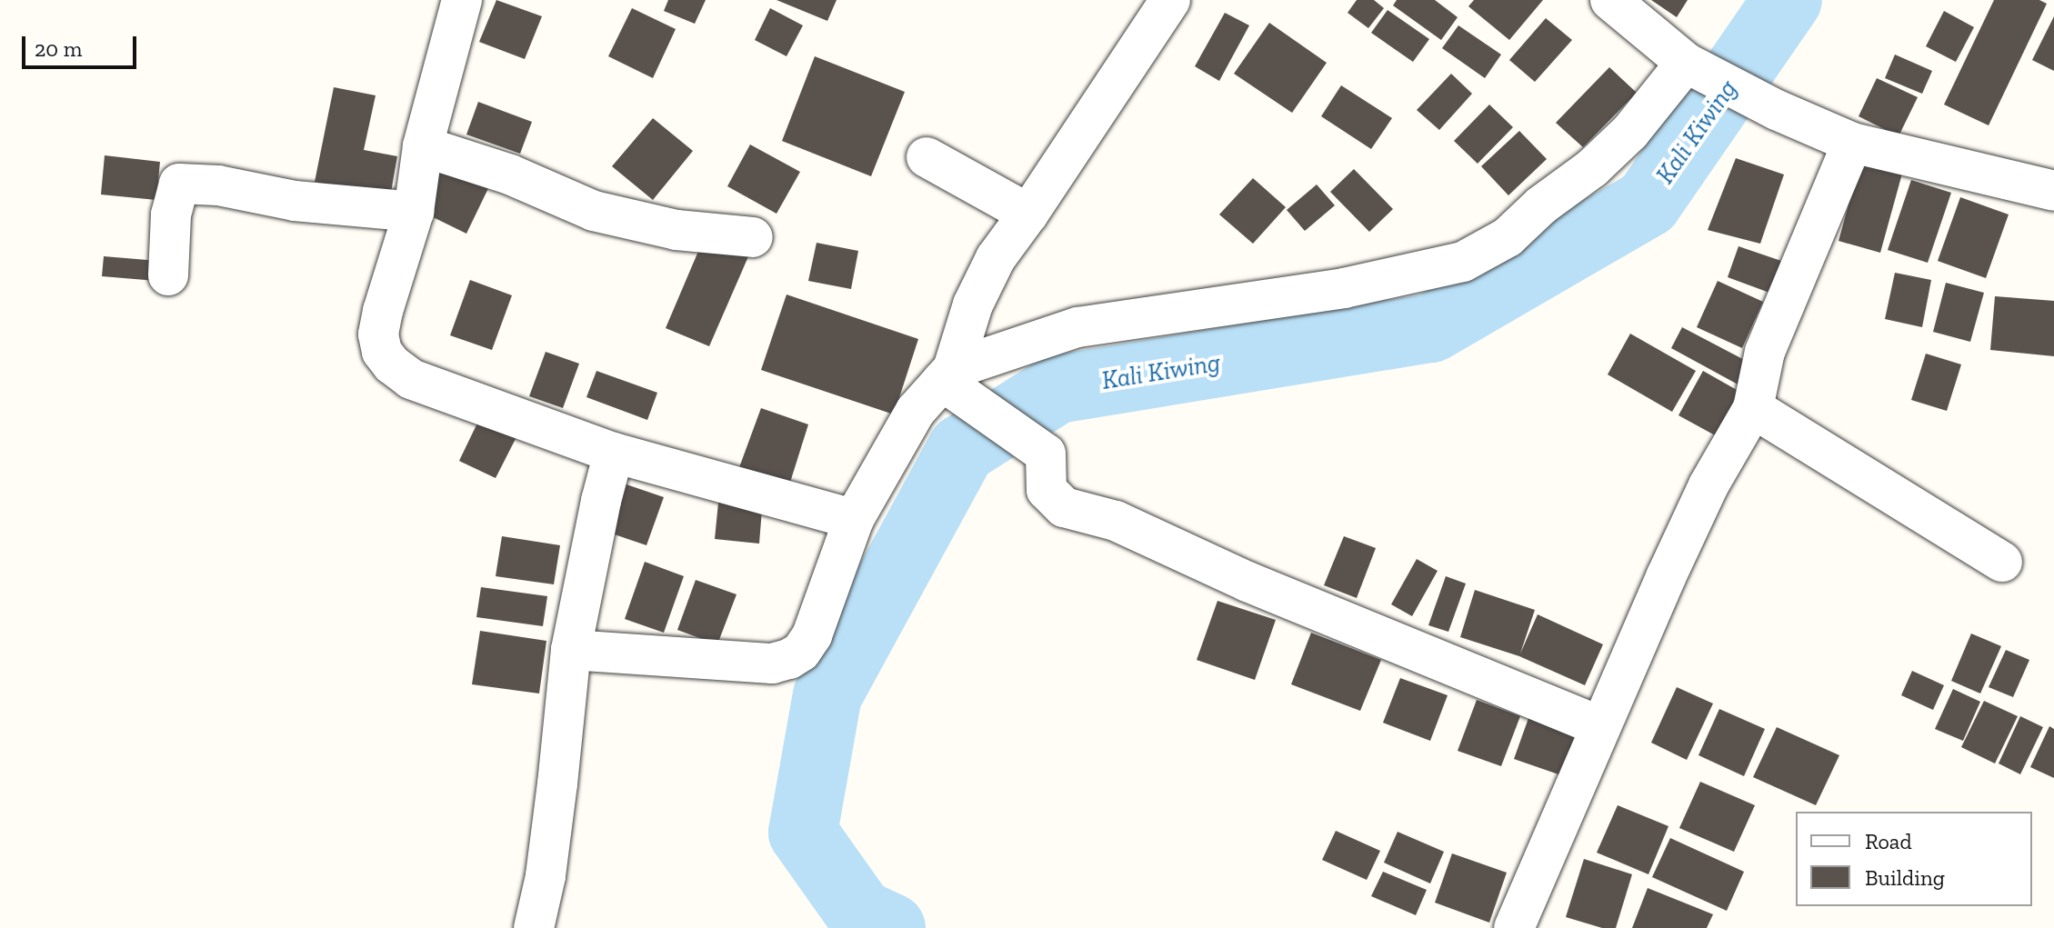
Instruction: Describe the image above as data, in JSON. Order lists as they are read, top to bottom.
{
  "water": ["Kali Kiwing"],
  "legend": ["Road", "Building"],
  "scale_bar": "20 m"
}
